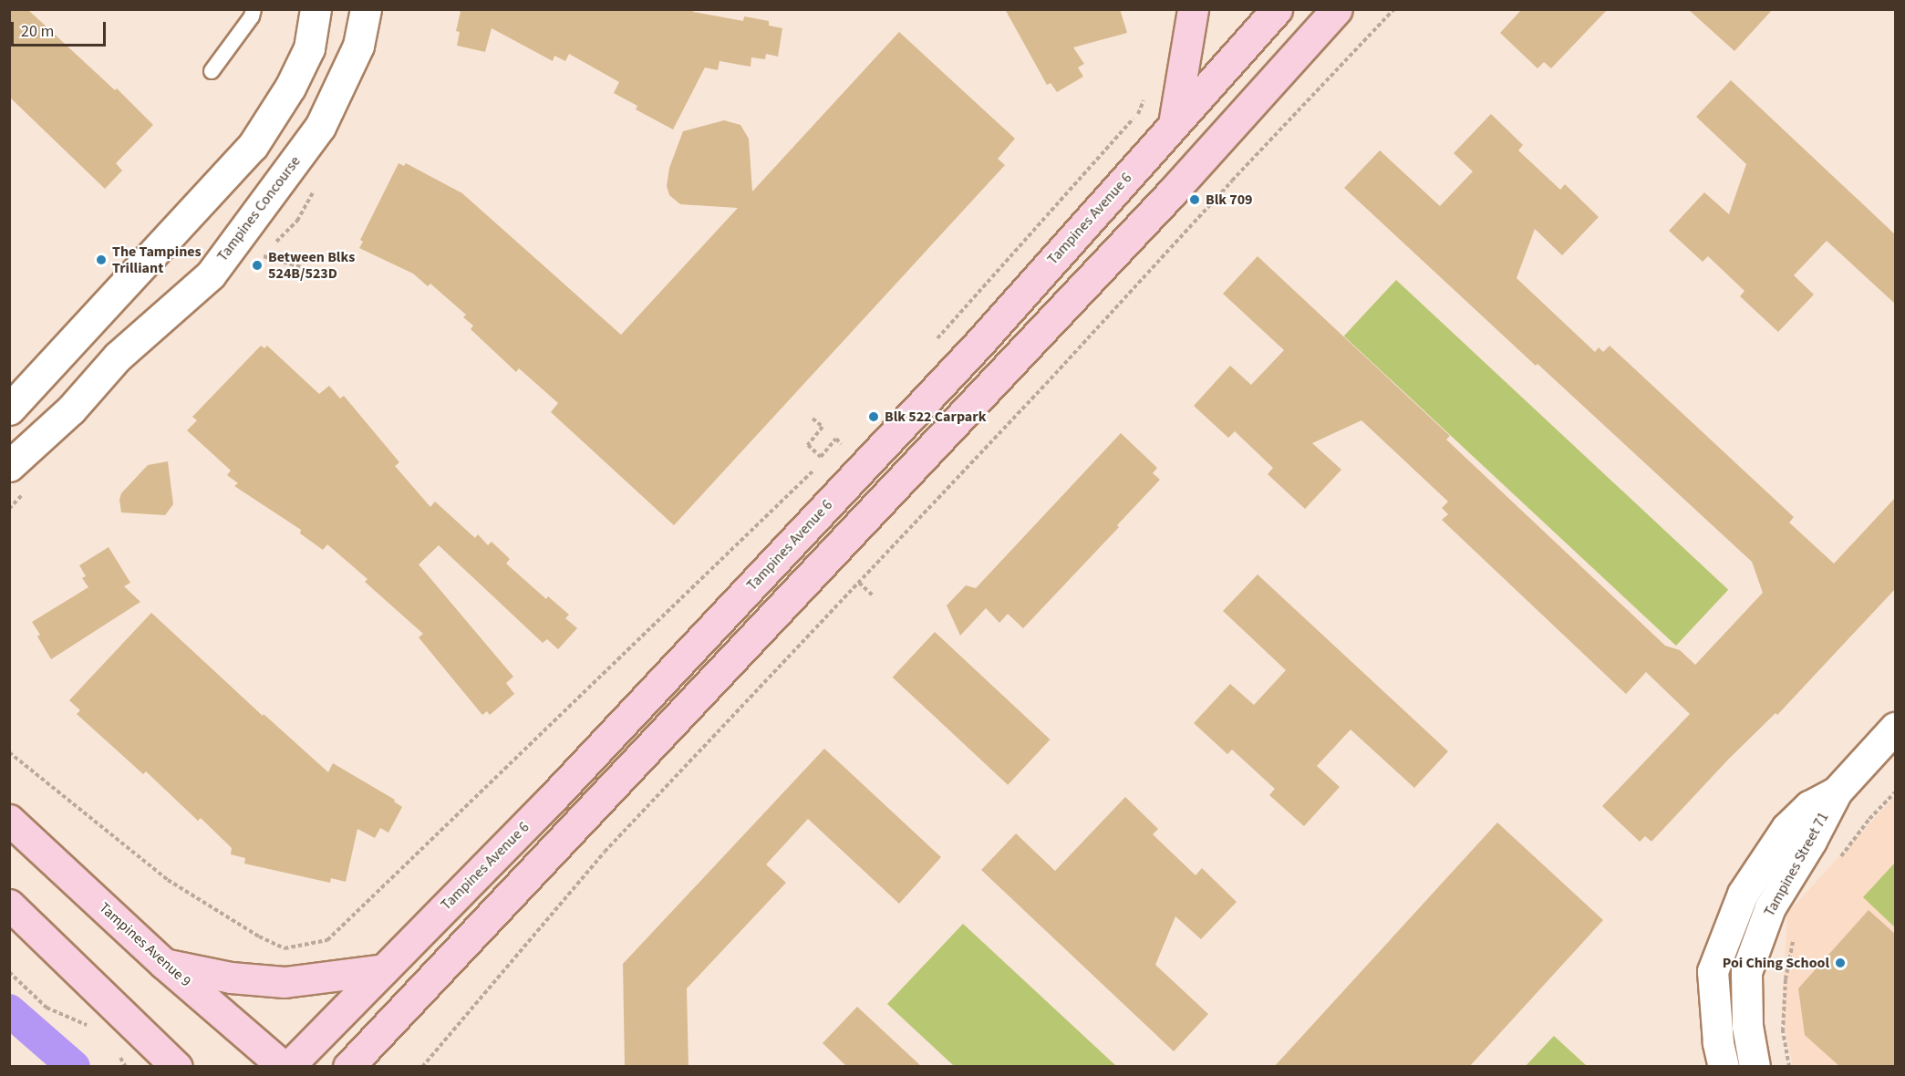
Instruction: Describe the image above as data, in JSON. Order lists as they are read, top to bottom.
{
  "streets": {
    "street": [
      "Tampines Concourse",
      "Tampines Avenue 6",
      "Tampines Street 71",
      "Tampines Avenue 9"
    ]
  },
  "places": [
    "Blk 709",
    "The Tampines Trilliant",
    "Between Blks 524B/523D",
    "Blk 522 Carpark",
    "Poi Ching School"
  ],
  "scale_bar": "20 m"
}
